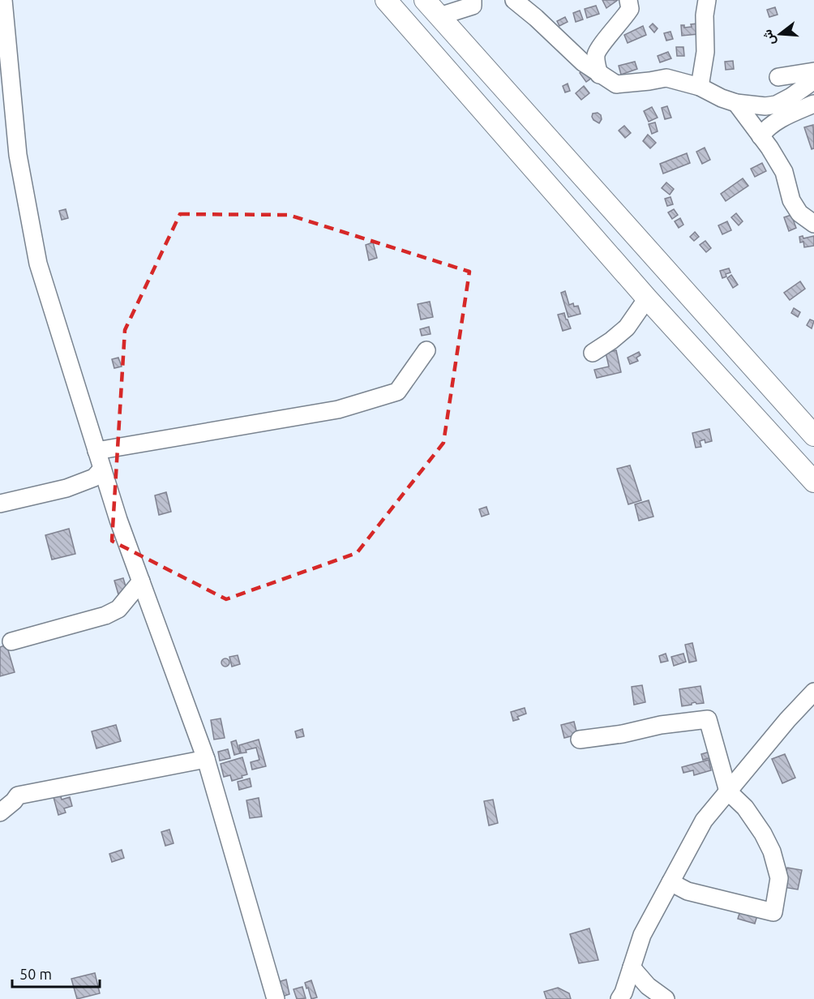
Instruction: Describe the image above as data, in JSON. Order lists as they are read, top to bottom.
{
  "scale_bar": "50 m",
  "north": "left"
}
